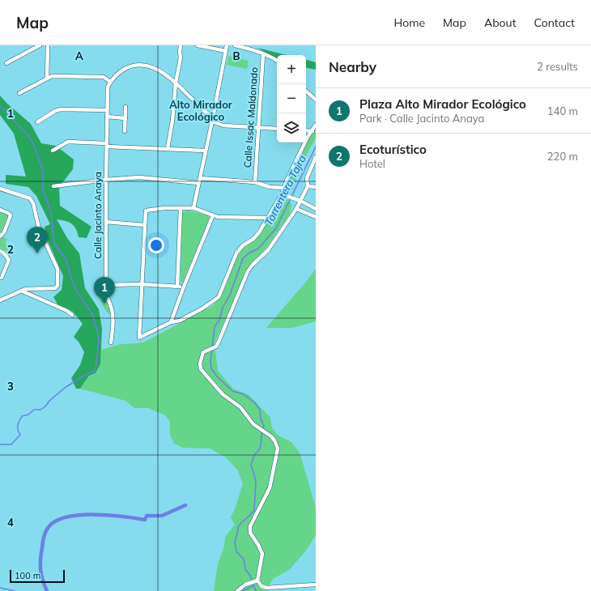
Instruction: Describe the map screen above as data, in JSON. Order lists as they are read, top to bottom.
{
  "streets": {
    "street": ["Calle Issac Maldonado", "Calle Jacinto Anaya"]
  },
  "districts": ["Alto Mirador Ecológico"],
  "water": ["Torrentera Tajra"],
  "scale_bar": "100 m",
  "page": {
    "header": "Map",
    "nav": [
      "Home",
      "Map",
      "About",
      "Contact"
    ],
    "heading": ["Nearby", "2 results"],
    "map_buttons": ["+", "−"],
    "list": [
      {
        "mark": "1",
        "name": "Plaza Alto Mirador Ecológico",
        "note": "Park · Calle Jacinto Anaya",
        "value": "140 m"
      },
      {
        "mark": "2",
        "name": "Ecoturístico",
        "note": "Hotel",
        "value": "220 m"
      }
    ],
    "pins": ["2", "1"],
    "scale": "100 m"
  },
  "grid": {
    "columns": ["A", "B"],
    "rows": [
      "1",
      "2",
      "3",
      "4"
    ]
  }
}
